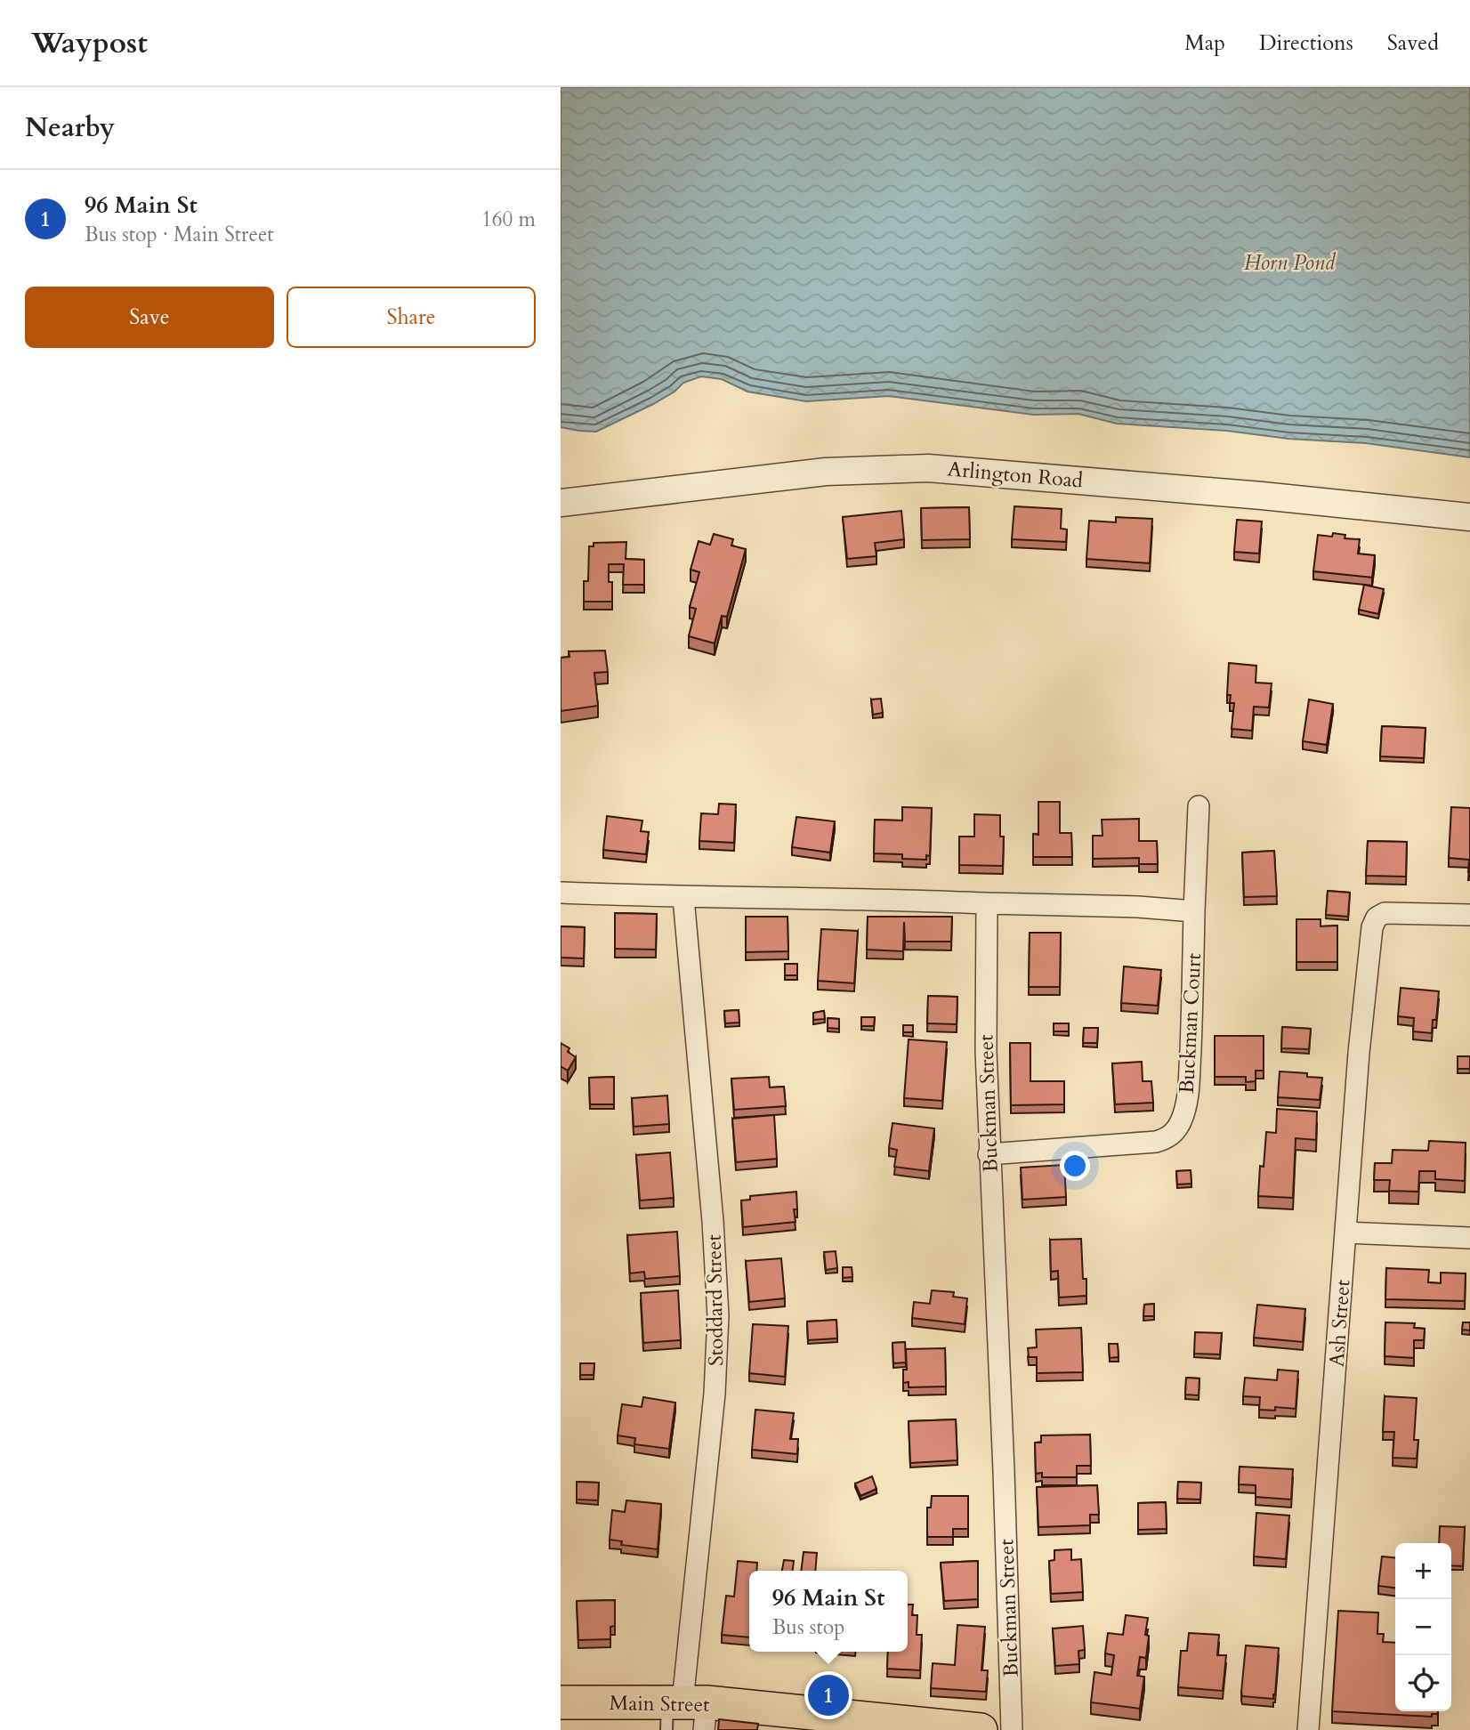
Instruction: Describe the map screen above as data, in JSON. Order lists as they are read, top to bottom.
{
  "streets": {
    "main road": ["Main Street"],
    "street": [
      "Arlington Road",
      "Buckman Court",
      "Buckman Street",
      "Stoddard Street",
      "Ash Street"
    ]
  },
  "crossings": [
    ["Buckman Court", "Buckman Street"],
    ["Stoddard Street", "Main Street"]
  ],
  "water": ["Horn Pond"],
  "page": {
    "header": "Waypost",
    "nav": ["Map", "Directions", "Saved"],
    "heading": "Nearby",
    "list": [
      {
        "mark": "1",
        "name": "96 Main St",
        "note": "Bus stop · Main Street",
        "value": "160 m"
      }
    ],
    "buttons": ["Save", "Share"],
    "map_buttons": ["+", "−"],
    "popup": ["96 Main St", "Bus stop"],
    "pins": "1"
  }
}
